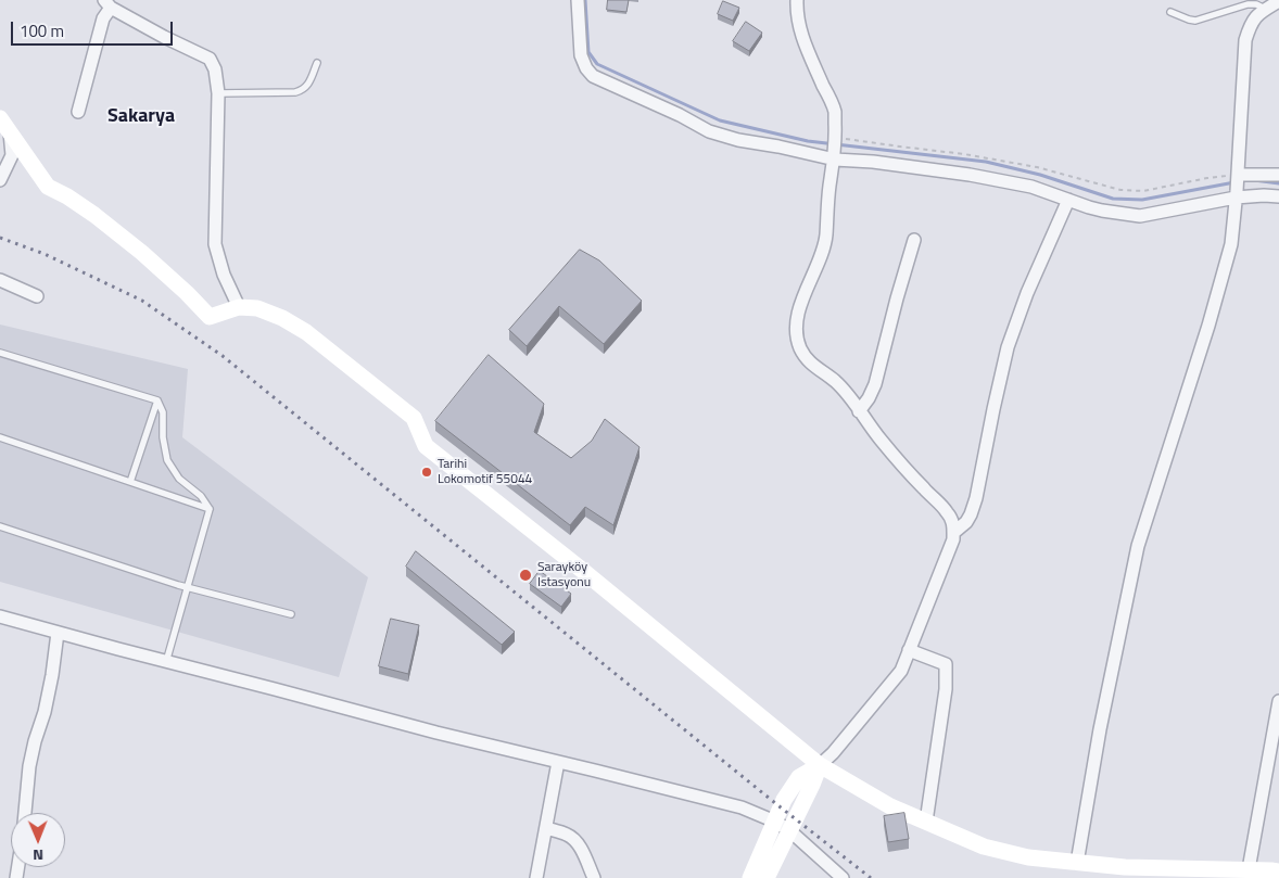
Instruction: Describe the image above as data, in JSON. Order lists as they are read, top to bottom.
{
  "districts": ["Sakarya"],
  "places": ["Tarihi Lokomotif 55044", "Sarayköy Istasyonu"],
  "scale_bar": "100 m",
  "north": "bottom"
}
